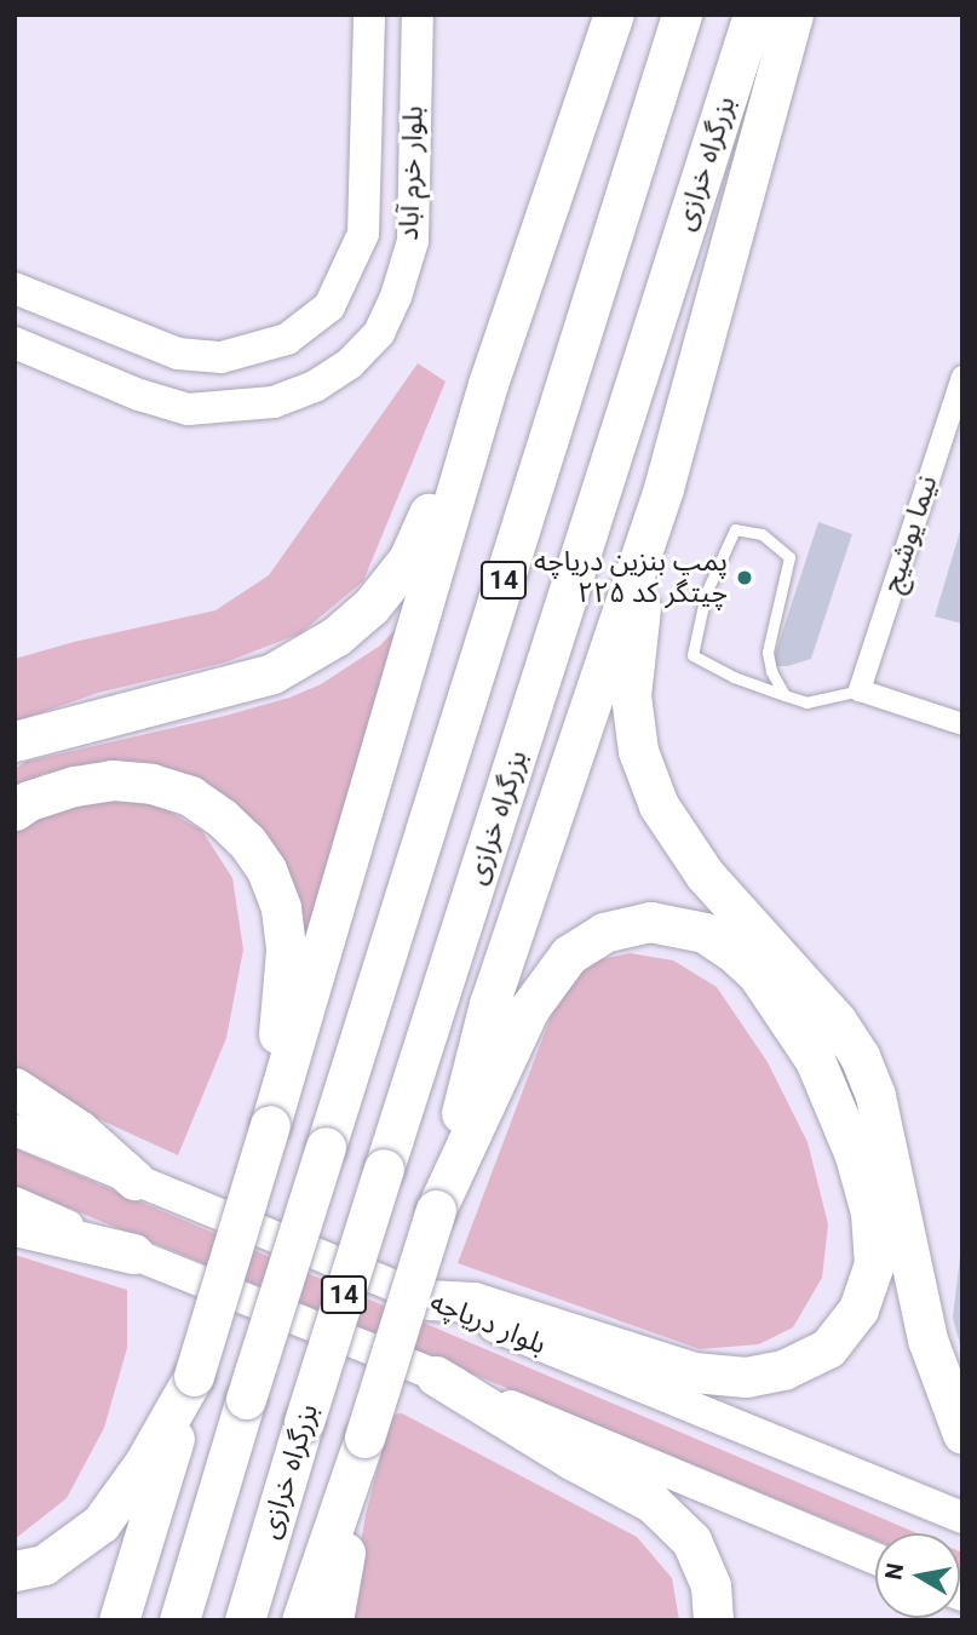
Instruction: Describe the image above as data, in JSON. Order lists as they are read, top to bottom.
{
  "streets": {
    "highway": ["بزرگراه خرازی", "14"],
    "main road": ["بلوار خرم آباد", "بلوار دریاچه"],
    "street": ["نیما یوشیج"]
  },
  "places": ["پمپ بنزین دریاچه چیتگر کد ۲۲۵"],
  "north": "left"
}
